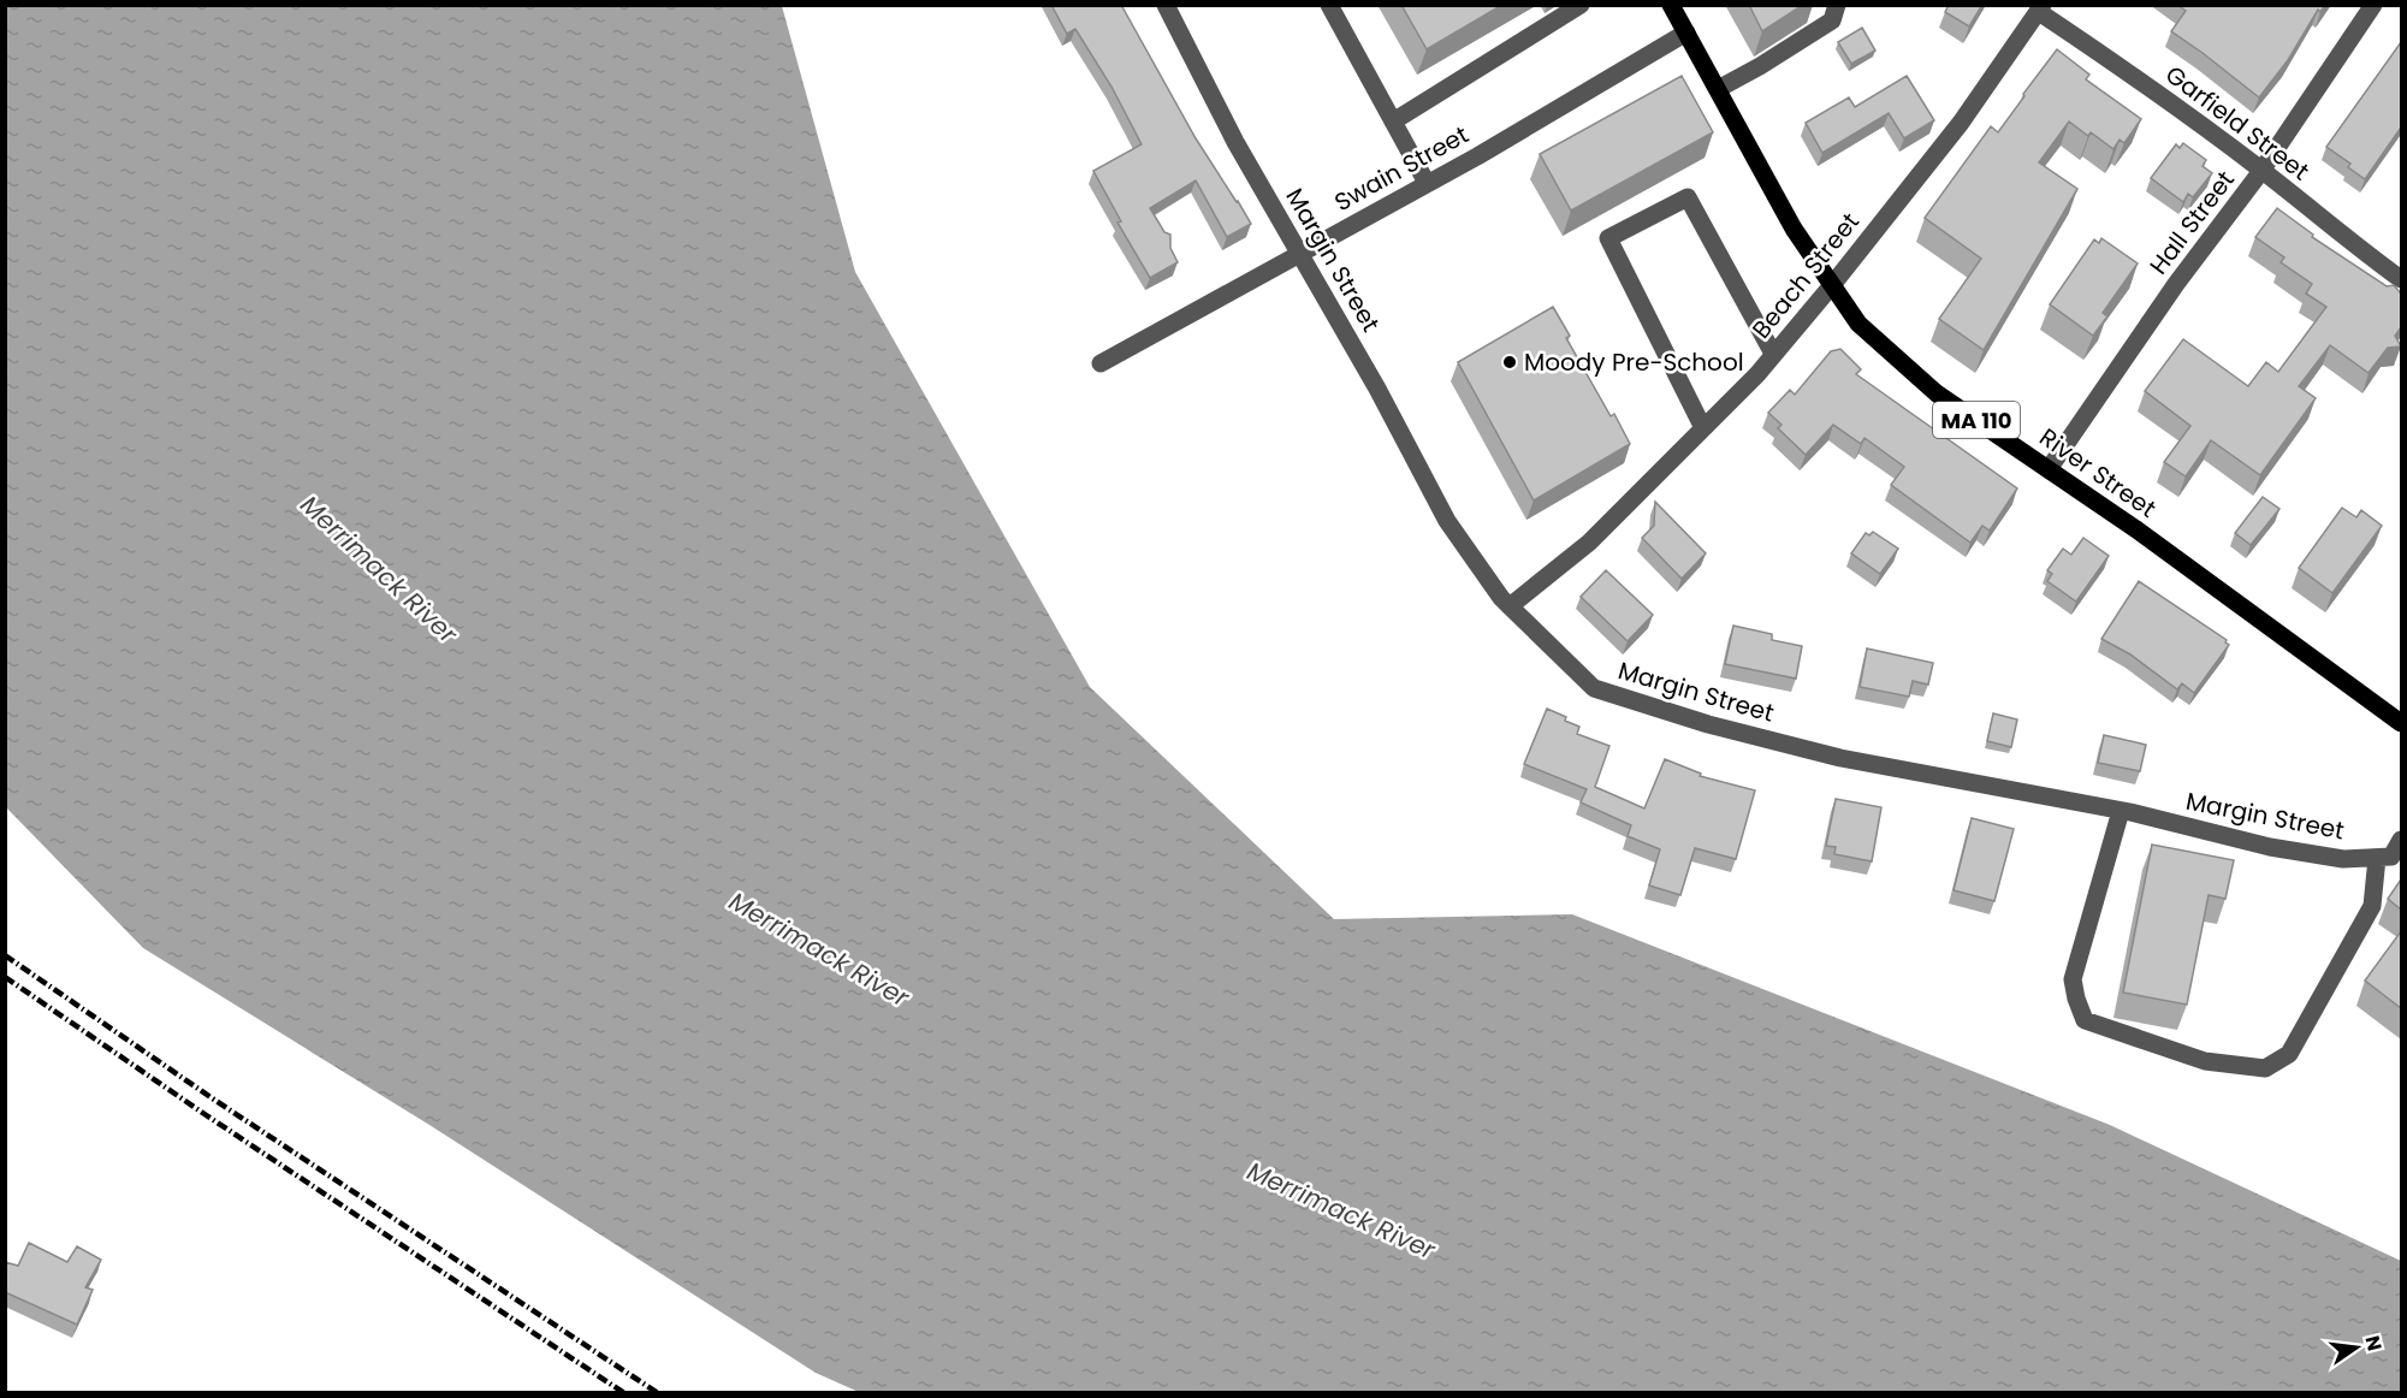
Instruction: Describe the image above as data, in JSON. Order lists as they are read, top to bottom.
{
  "streets": {
    "main road": ["MA 110", "River Street"],
    "street": [
      "Garfield Street",
      "Swain Street",
      "Hall Street",
      "Margin Street",
      "Beach Street"
    ]
  },
  "crossings": [
    ["Garfield Street", "Hall Street"],
    ["Garfield Street", "Beach Street"],
    ["Swain Street", "Margin Street"],
    ["Swain Street", "River Street"],
    ["Hall Street", "River Street"],
    ["Margin Street", "Beach Street"],
    ["Beach Street", "River Street"]
  ],
  "water": ["Merrimack River"],
  "places": ["Moody Pre-School"],
  "north": "right"
}
